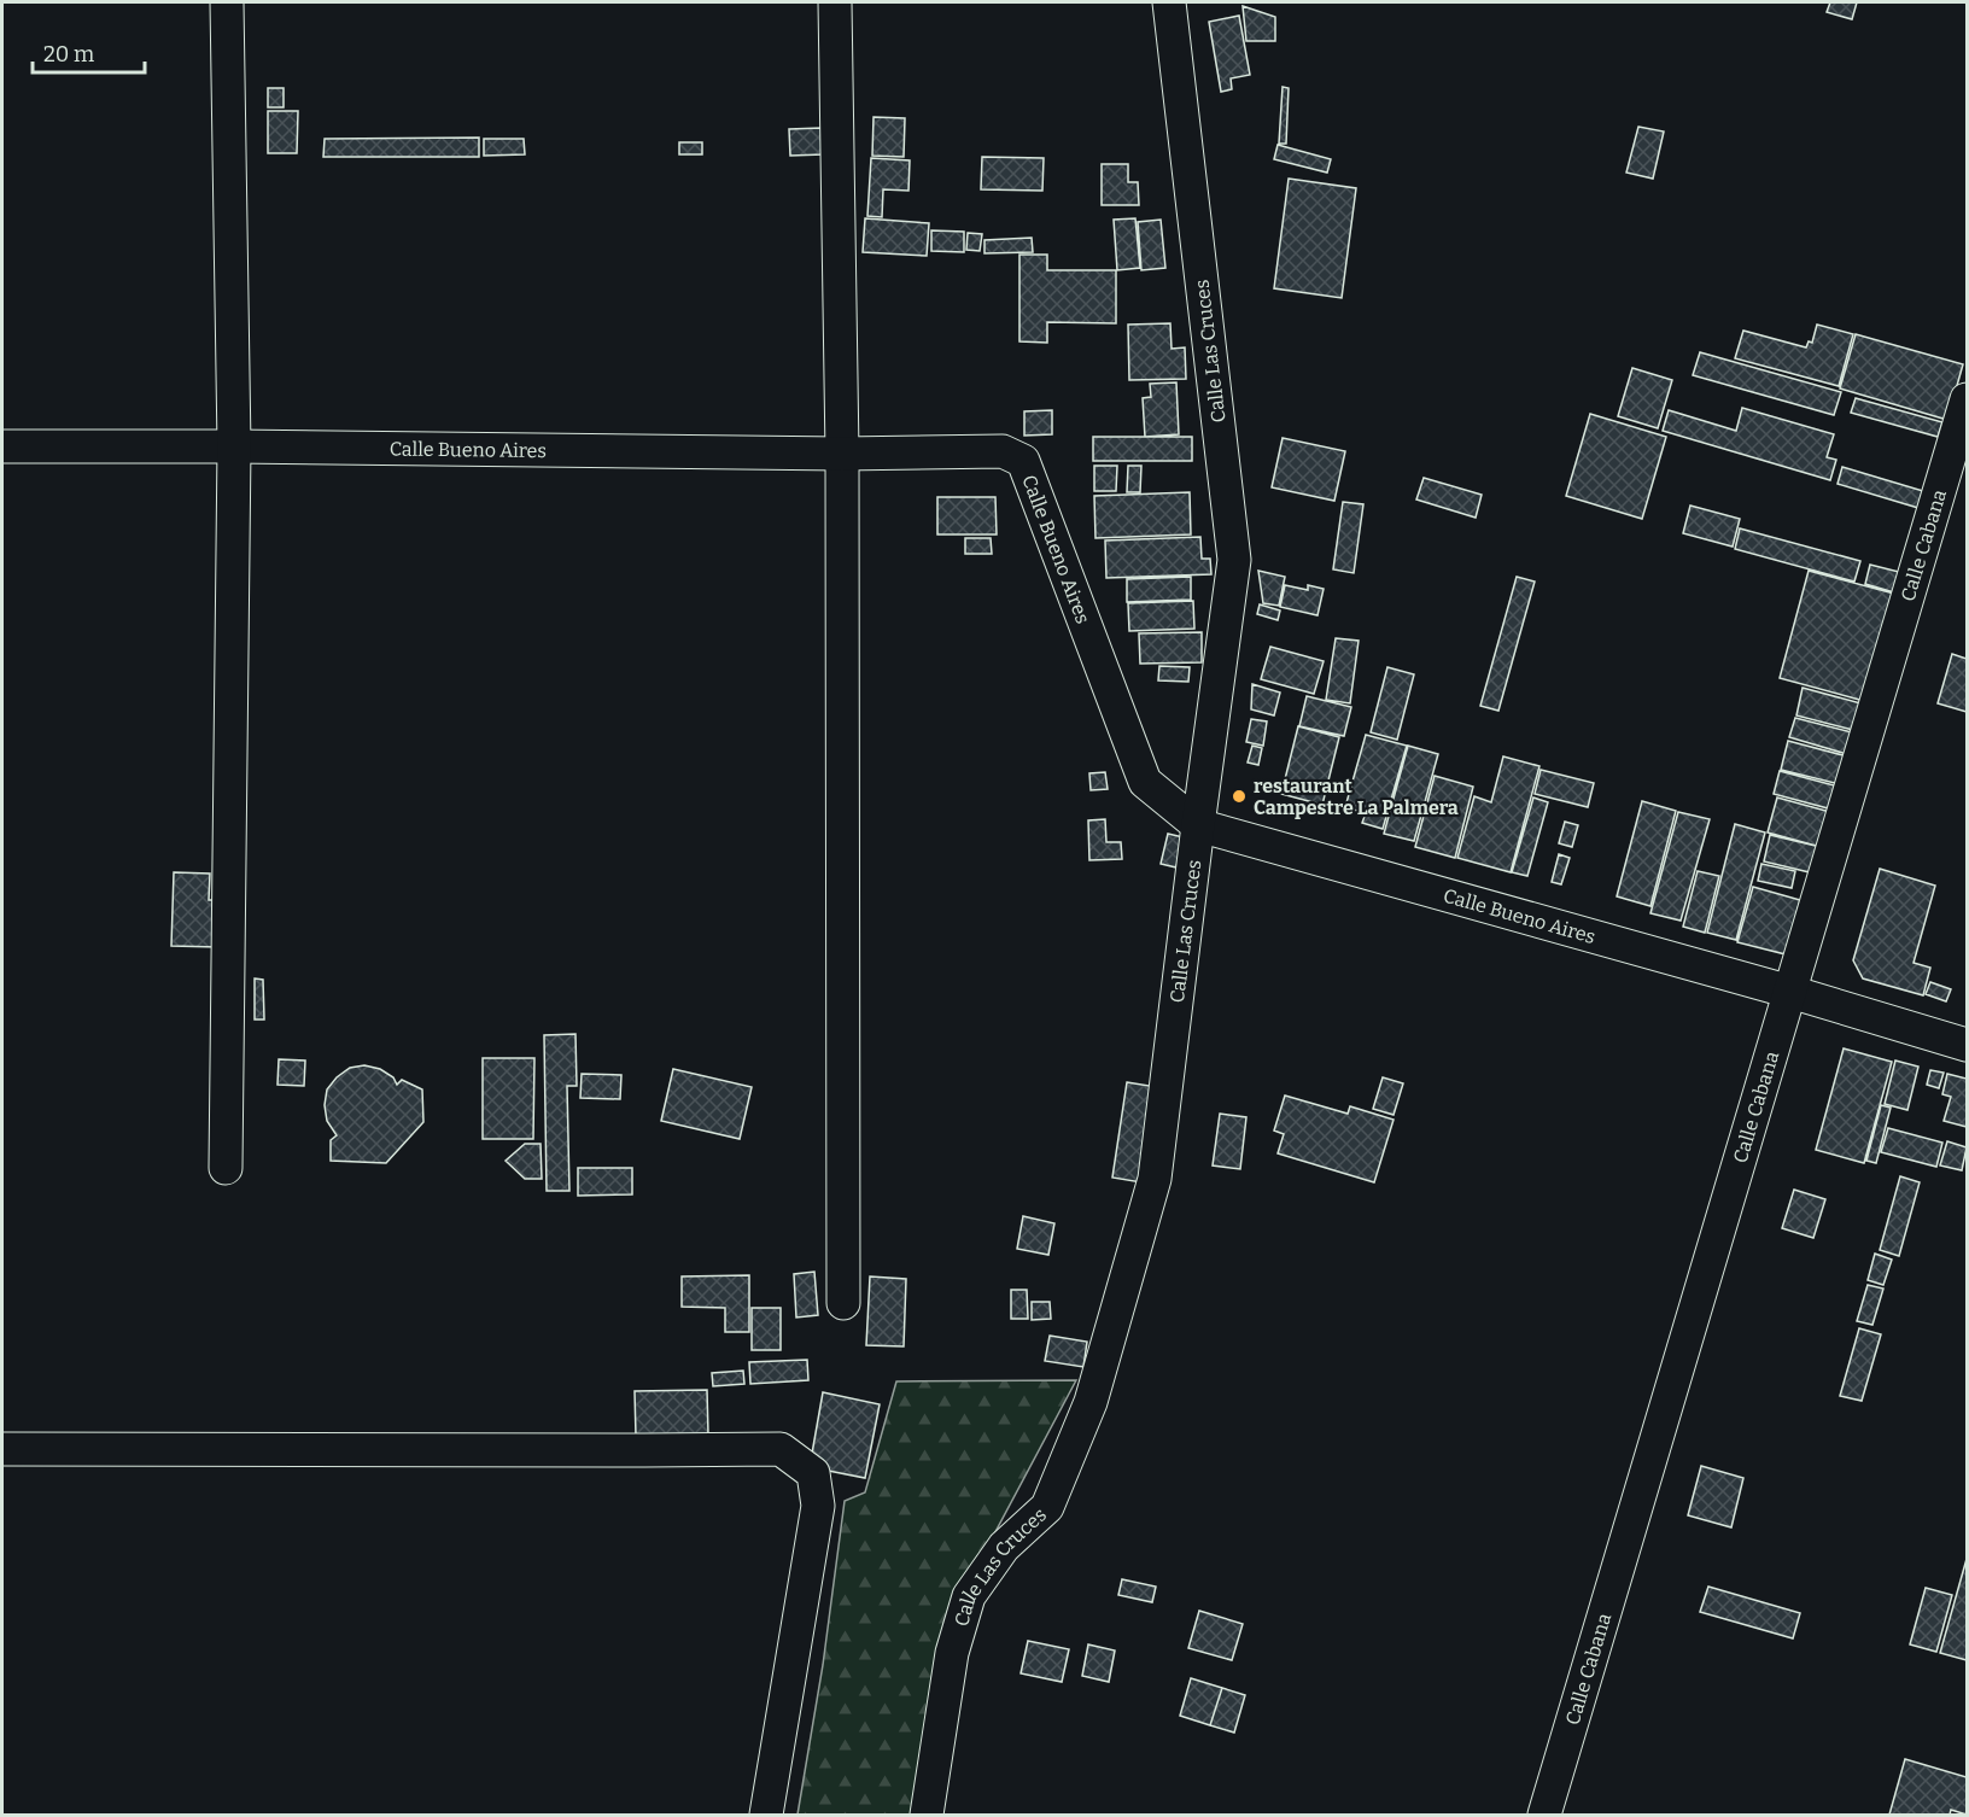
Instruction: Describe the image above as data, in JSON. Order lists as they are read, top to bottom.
{
  "streets": {
    "street": ["Calle Las Cruces", "Calle Bueno Aires", "Calle Cabana"]
  },
  "crossings": [
    ["Calle Las Cruces", "Calle Bueno Aires"],
    ["Calle Bueno Aires", "Calle Cabana"]
  ],
  "places": ["restaurant Campestre La Palmera"],
  "scale_bar": "20 m"
}
